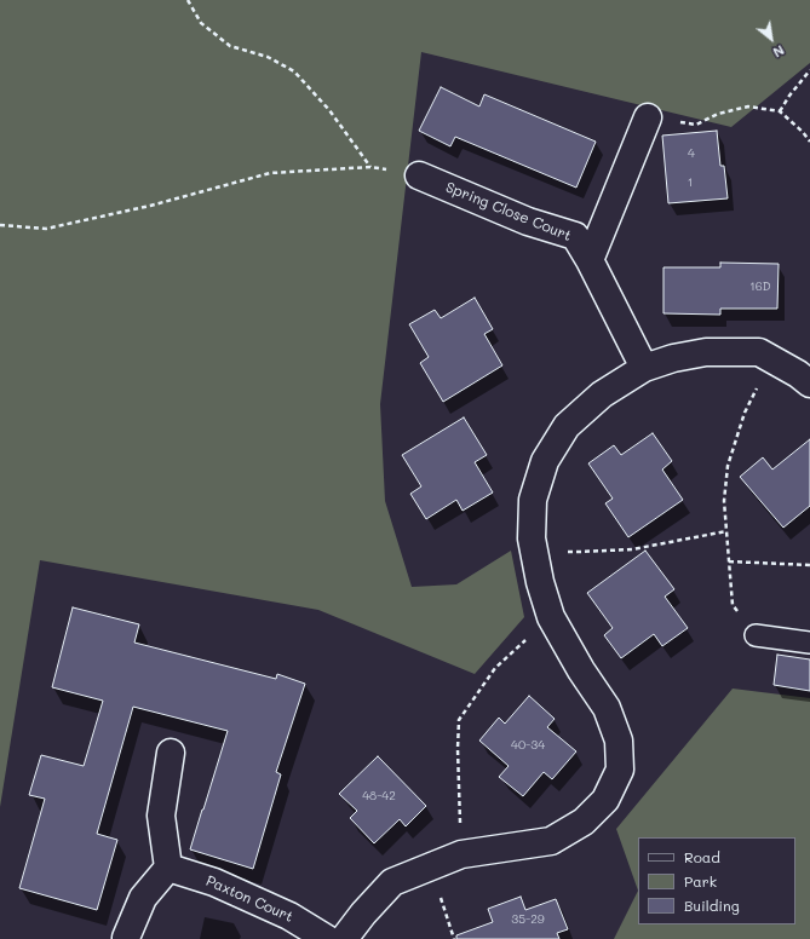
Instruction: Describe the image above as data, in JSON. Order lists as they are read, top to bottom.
{
  "streets": {
    "street": ["Spring Close Court", "Paxton Court"]
  },
  "house_numbers": [
    "4",
    "1",
    "16D",
    "40-34",
    "48-42",
    "35-29"
  ],
  "legend": ["Road", "Park", "Building"],
  "north": "bottom right"
}
